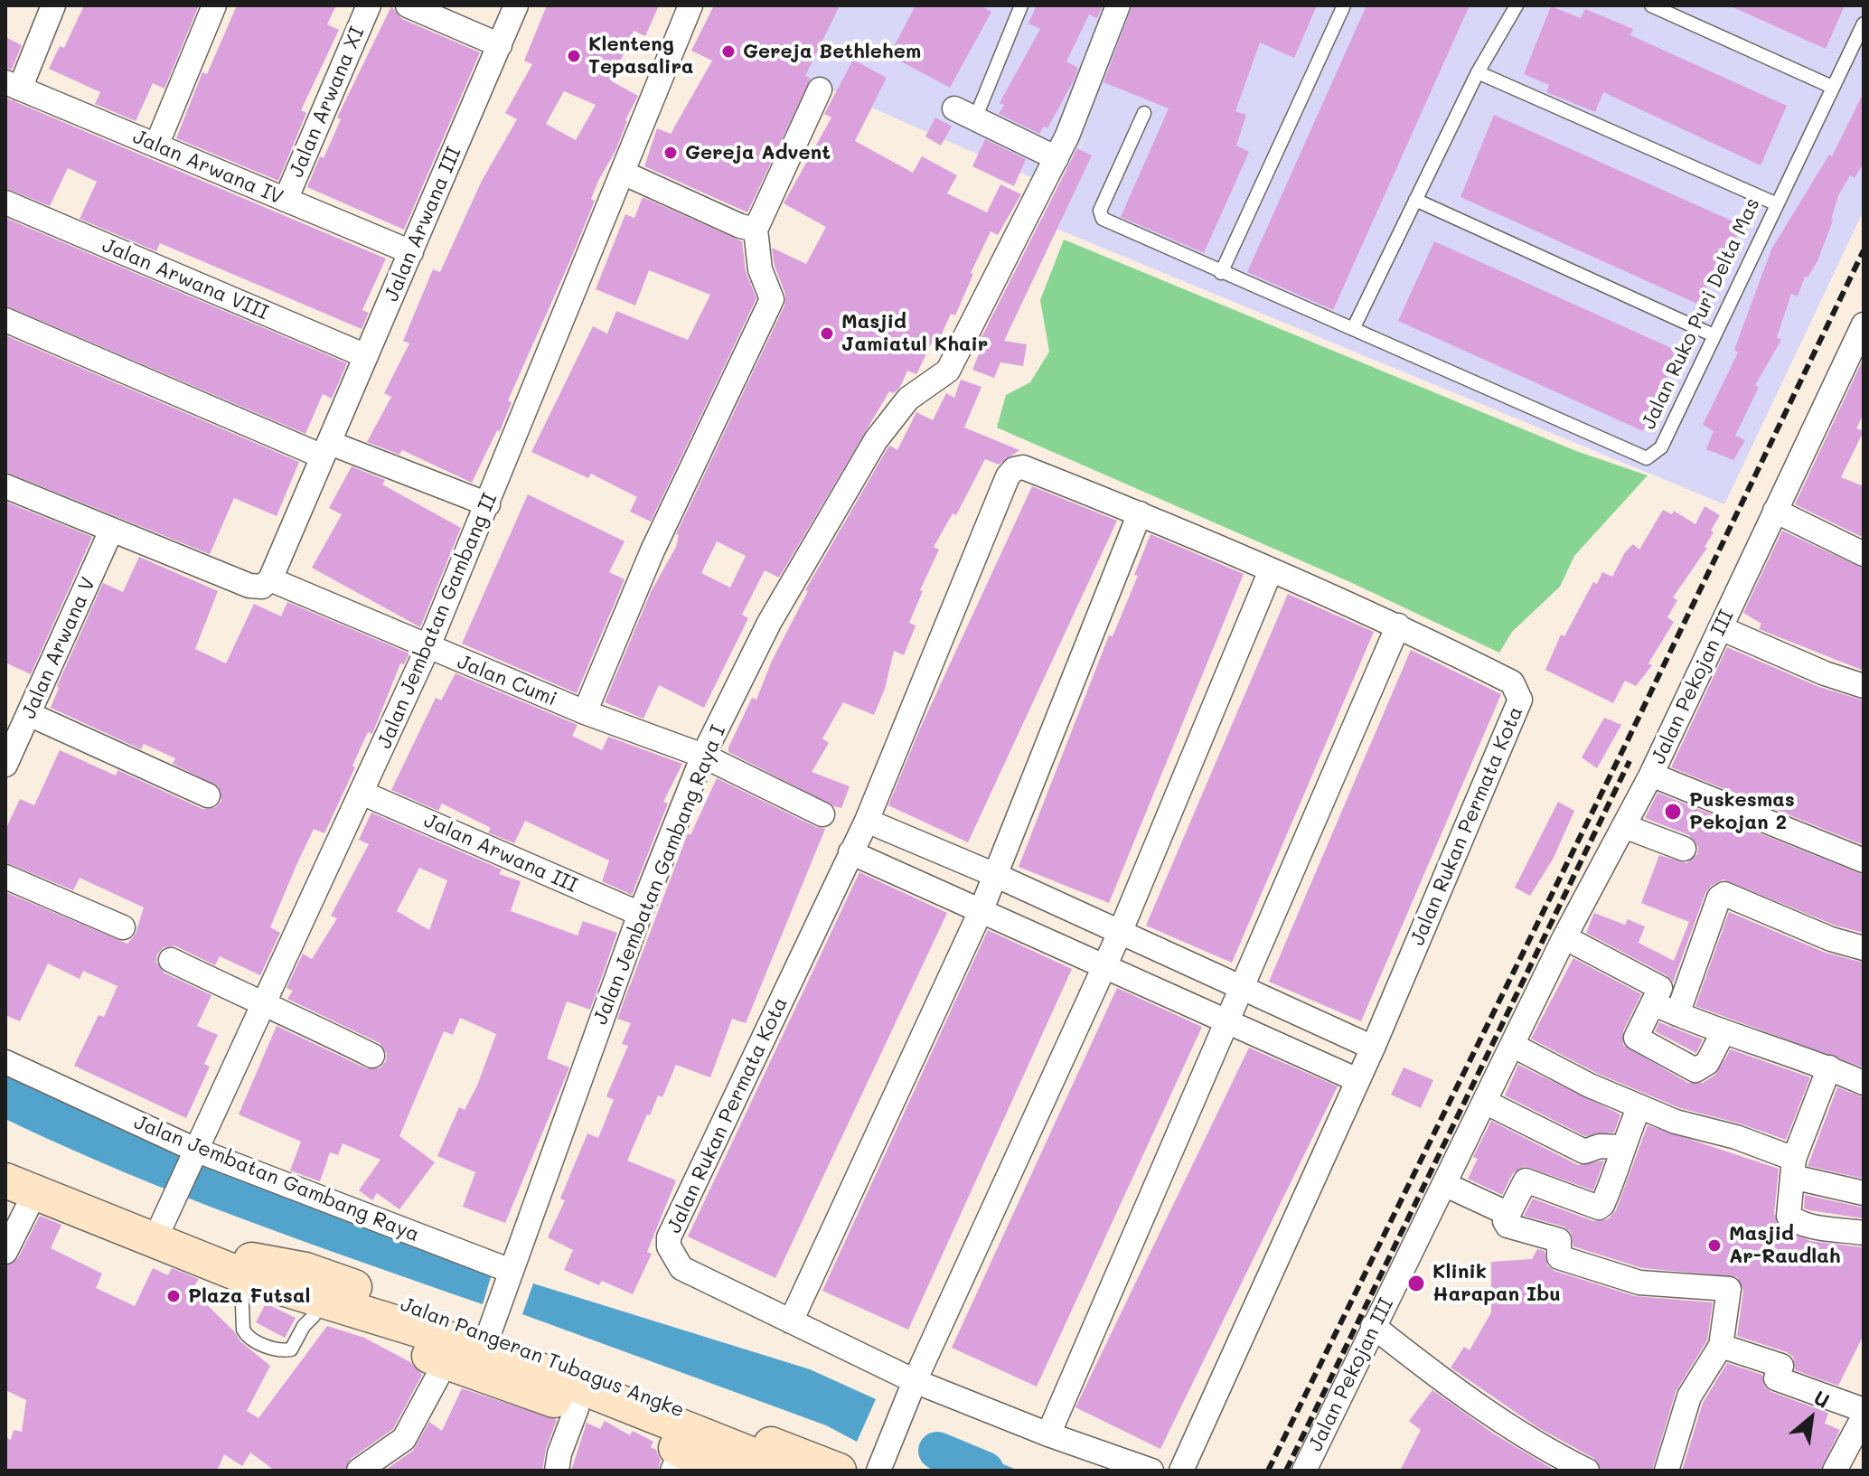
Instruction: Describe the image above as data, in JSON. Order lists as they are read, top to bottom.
{
  "streets": {
    "street": [
      "Jalan Arwana XI",
      "Jalan Arwana IV",
      "Jalan Arwana III",
      "Jalan Arwana VIII",
      "Jalan Jembatan Gambang II",
      "Jalan Arwana V",
      "Jalan Cumi",
      "Jalan Pekojan III",
      "Jalan Rukan Permata Kota",
      "Jalan Jembatan Gambang Raya I",
      "Jalan Jembatan Gambang Raya",
      "Jalan Pangeran Tubagus Angke"
    ],
    "lane": ["Jalan Ruko Puri Delta Mas"]
  },
  "crossings": [
    ["Jalan Arwana XI", "Jalan Arwana IV"],
    ["Jalan Arwana IV", "Jalan Arwana III"],
    ["Jalan Arwana III", "Jalan Arwana VIII"],
    ["Jalan Arwana III", "Jalan Jembatan Gambang II"],
    ["Jalan Arwana III", "Jalan Cumi"],
    ["Jalan Arwana III", "Jalan Jembatan Gambang Raya I"],
    ["Jalan Jembatan Gambang II", "Jalan Cumi"],
    ["Jalan Jembatan Gambang II", "Jalan Jembatan Gambang Raya"],
    ["Jalan Jembatan Gambang II", "Jalan Pangeran Tubagus Angke"],
    ["Jalan Arwana V", "Jalan Cumi"],
    ["Jalan Cumi", "Jalan Jembatan Gambang Raya I"],
    ["Jalan Jembatan Gambang Raya I", "Jalan Jembatan Gambang Raya"],
    ["Jalan Jembatan Gambang Raya I", "Jalan Pangeran Tubagus Angke"]
  ],
  "places": [
    "Gereja Bethlehem",
    "Klenteng Tepasalira",
    "Gereja Advent",
    "Masjid Jamiatul Khair",
    "Puskesmas Pekojan 2",
    "Masjid Ar-Raudlah",
    "Klinik Harapan Ibu",
    "Plaza Futsal"
  ],
  "north": "top right"
}
